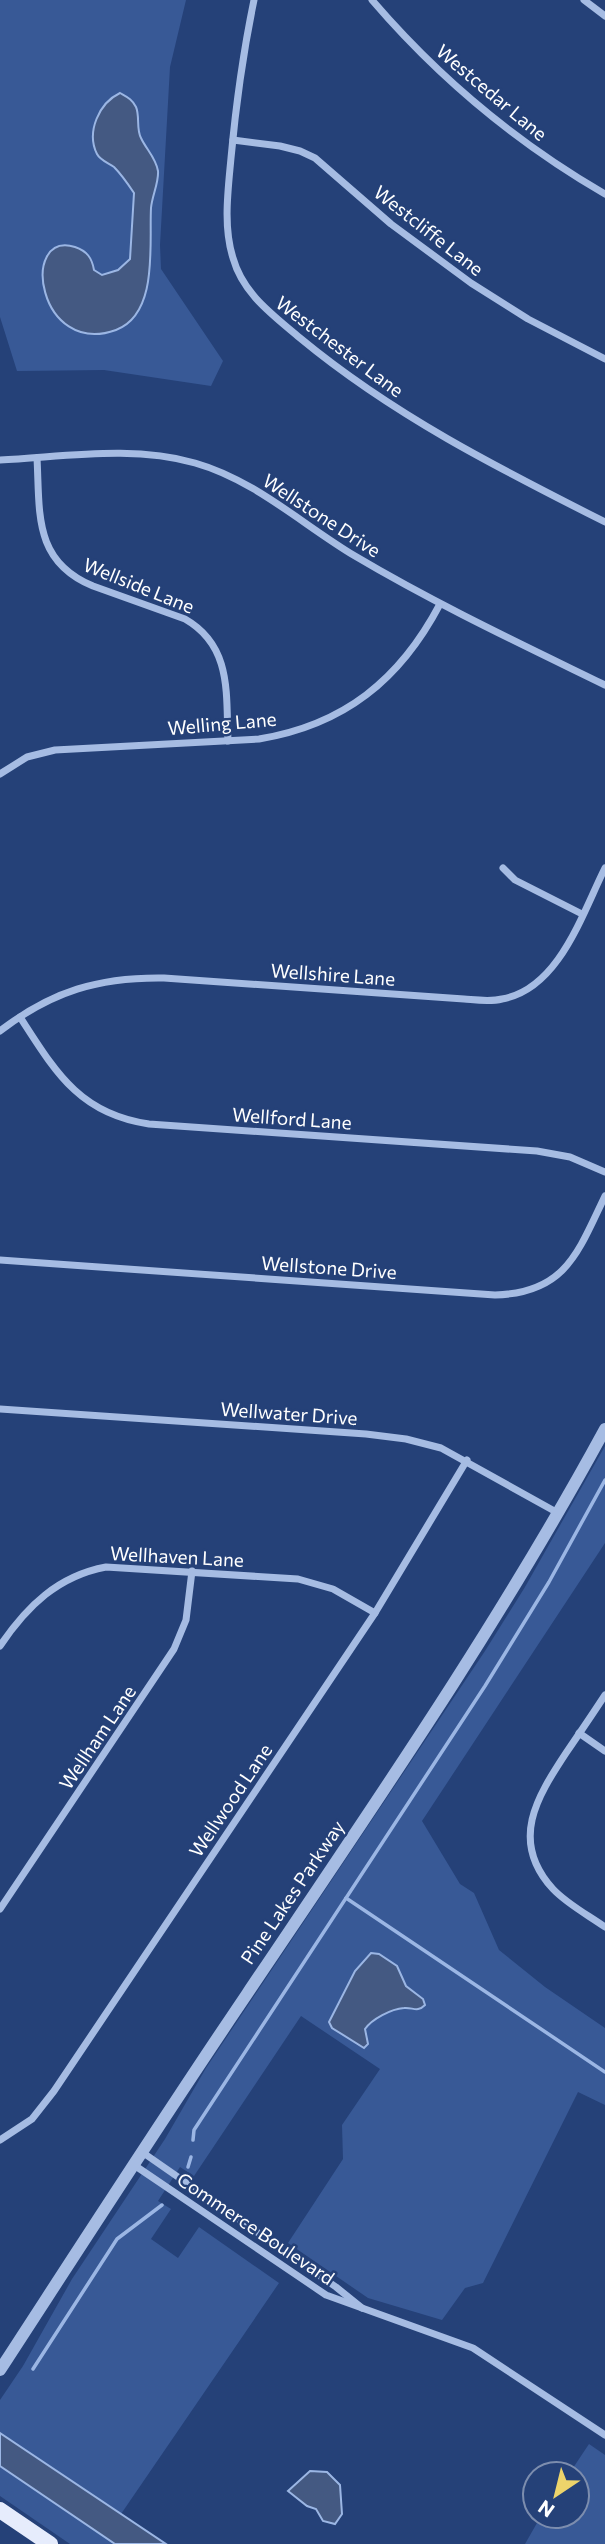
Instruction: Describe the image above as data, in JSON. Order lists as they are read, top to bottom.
{
  "streets": {
    "street": [
      "Westcedar Lane",
      "Westcliffe Lane",
      "Westchester Lane",
      "Wellstone Drive",
      "Wellside Lane",
      "Welling Lane",
      "Wellshire Lane",
      "Wellford Lane",
      "Wellwater Drive",
      "Wellhaven Lane",
      "Wellham Lane",
      "Wellwood Lane",
      "Pine Lakes Parkway",
      "Commerce Boulevard"
    ]
  },
  "crossings": [
    ["Westcliffe Lane", "Westchester Lane"],
    ["Wellstone Drive", "Wellside Lane"],
    ["Wellstone Drive", "Welling Lane"],
    ["Wellside Lane", "Welling Lane"],
    ["Wellshire Lane", "Wellford Lane"],
    ["Wellwater Drive", "Wellwood Lane"],
    ["Wellwater Drive", "Pine Lakes Parkway"],
    ["Wellhaven Lane", "Wellham Lane"],
    ["Wellhaven Lane", "Wellwood Lane"],
    ["Pine Lakes Parkway", "Commerce Boulevard"]
  ],
  "north": "bottom left"
}
